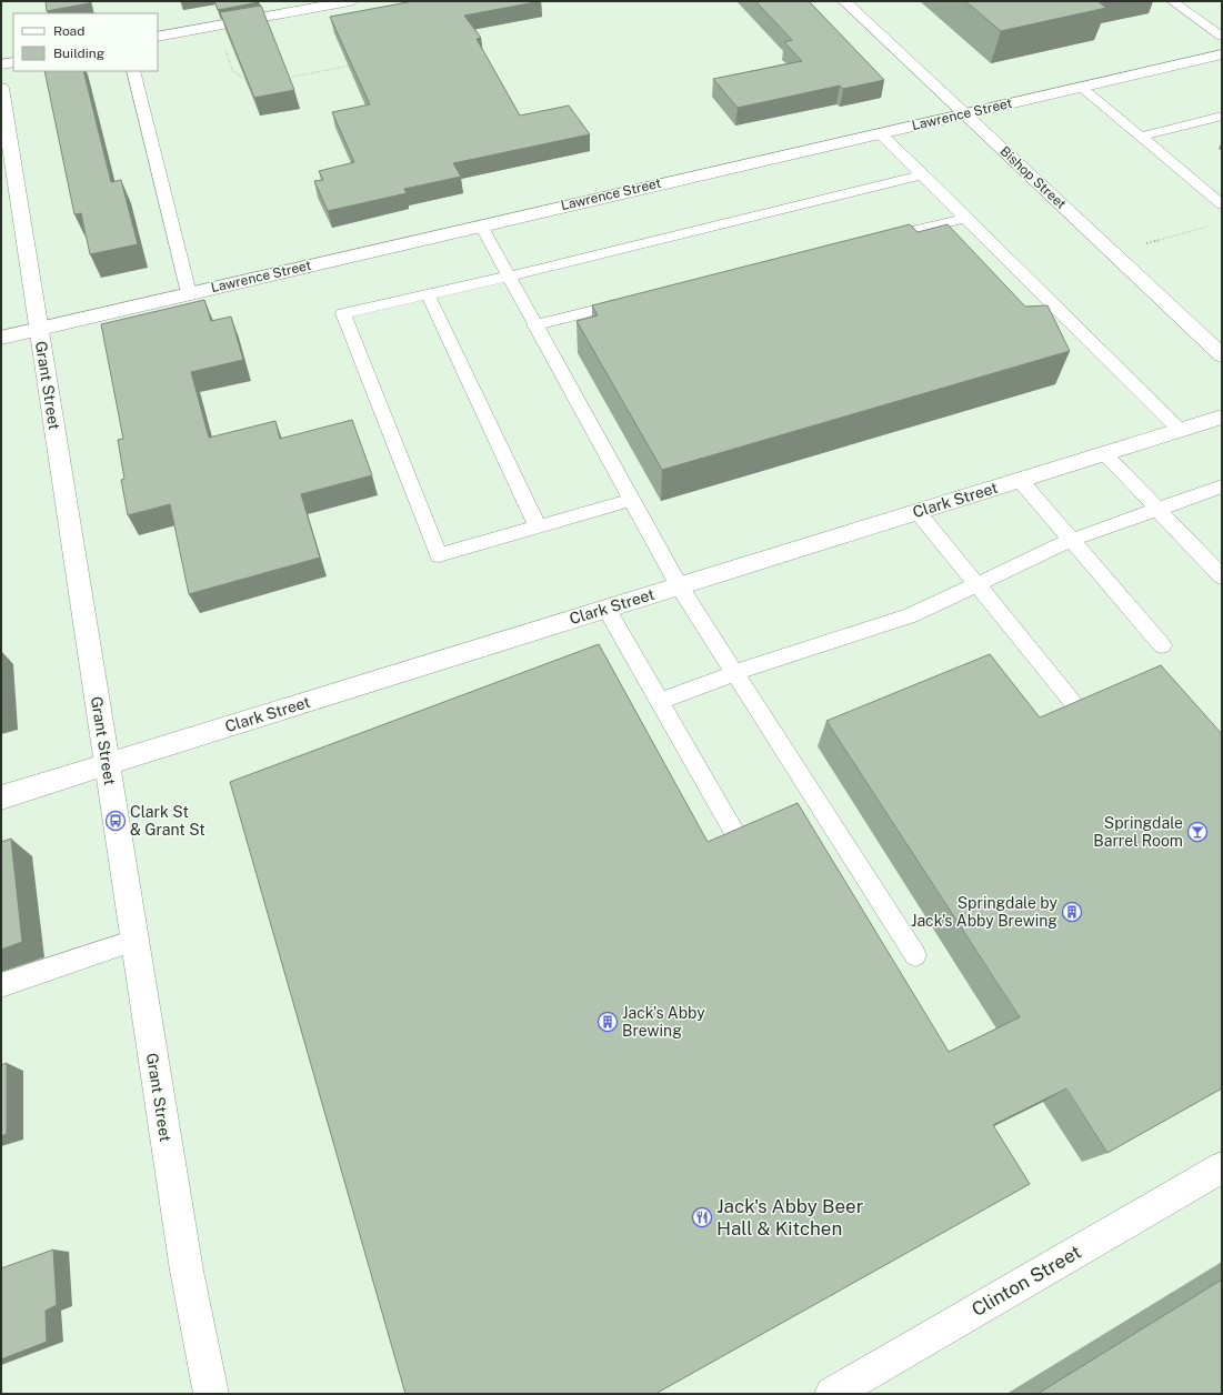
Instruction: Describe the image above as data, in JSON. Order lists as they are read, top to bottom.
{
  "streets": {
    "street": [
      "Lawrence Street",
      "Bishop Street",
      "Grant Street",
      "Clark Street",
      "Clinton Street"
    ]
  },
  "crossings": [
    ["Lawrence Street", "Bishop Street"],
    ["Lawrence Street", "Grant Street"],
    ["Grant Street", "Clark Street"]
  ],
  "places": {
    "bus stop": ["Clark St & Grant St"],
    "bar": ["Springdale Barrel Room"],
    "building": ["Springdale by Jack's Abby Brewing", "Jack's Abby Brewing"],
    "restaurant": ["Jack's Abby Beer Hall & Kitchen"]
  },
  "legend": ["Road", "Building"]
}
